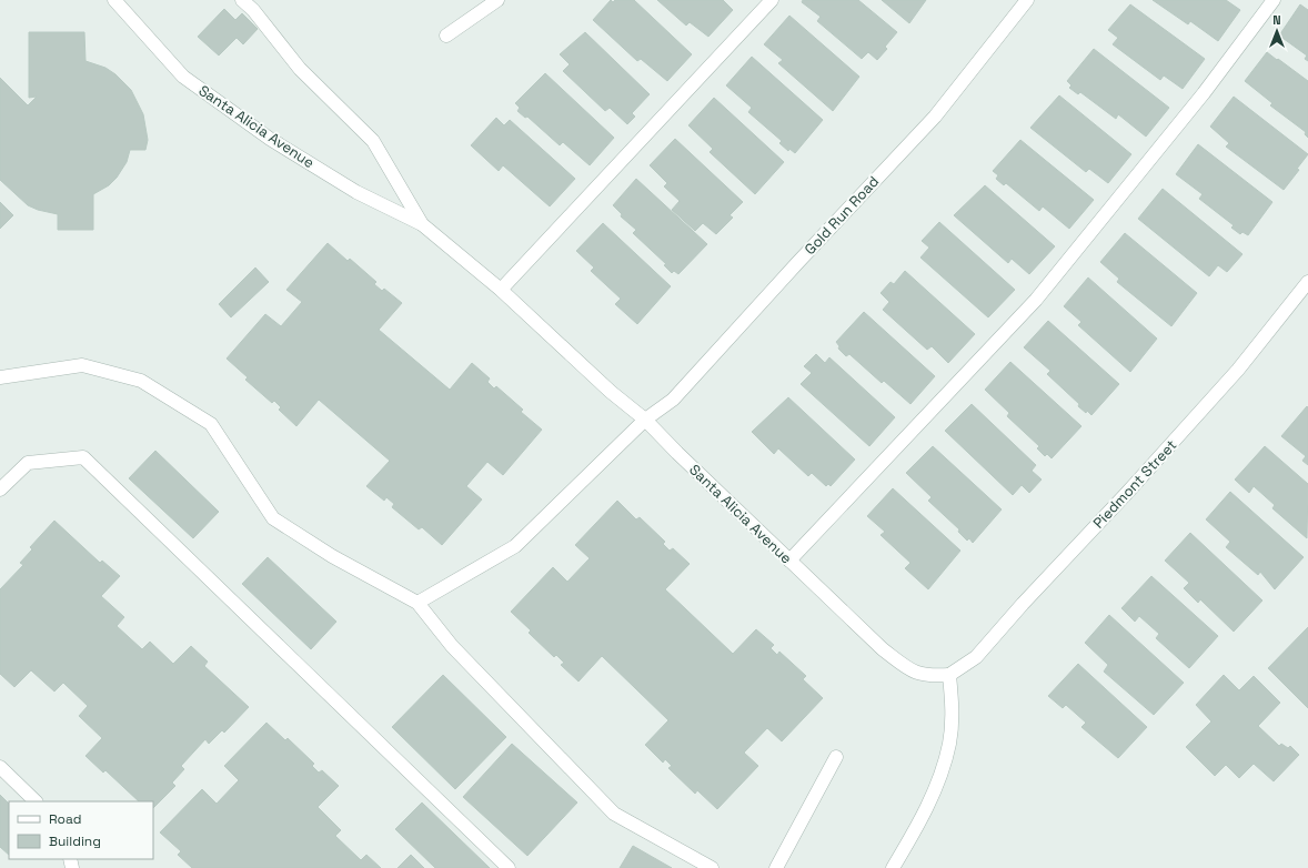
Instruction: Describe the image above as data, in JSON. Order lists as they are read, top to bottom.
{
  "streets": {
    "street": ["Santa Alicia Avenue", "Gold Run Road", "Piedmont Street"]
  },
  "crossings": [
    ["Santa Alicia Avenue", "Gold Run Road"],
    ["Santa Alicia Avenue", "Piedmont Street"]
  ],
  "legend": ["Road", "Building"],
  "north": "top"
}
